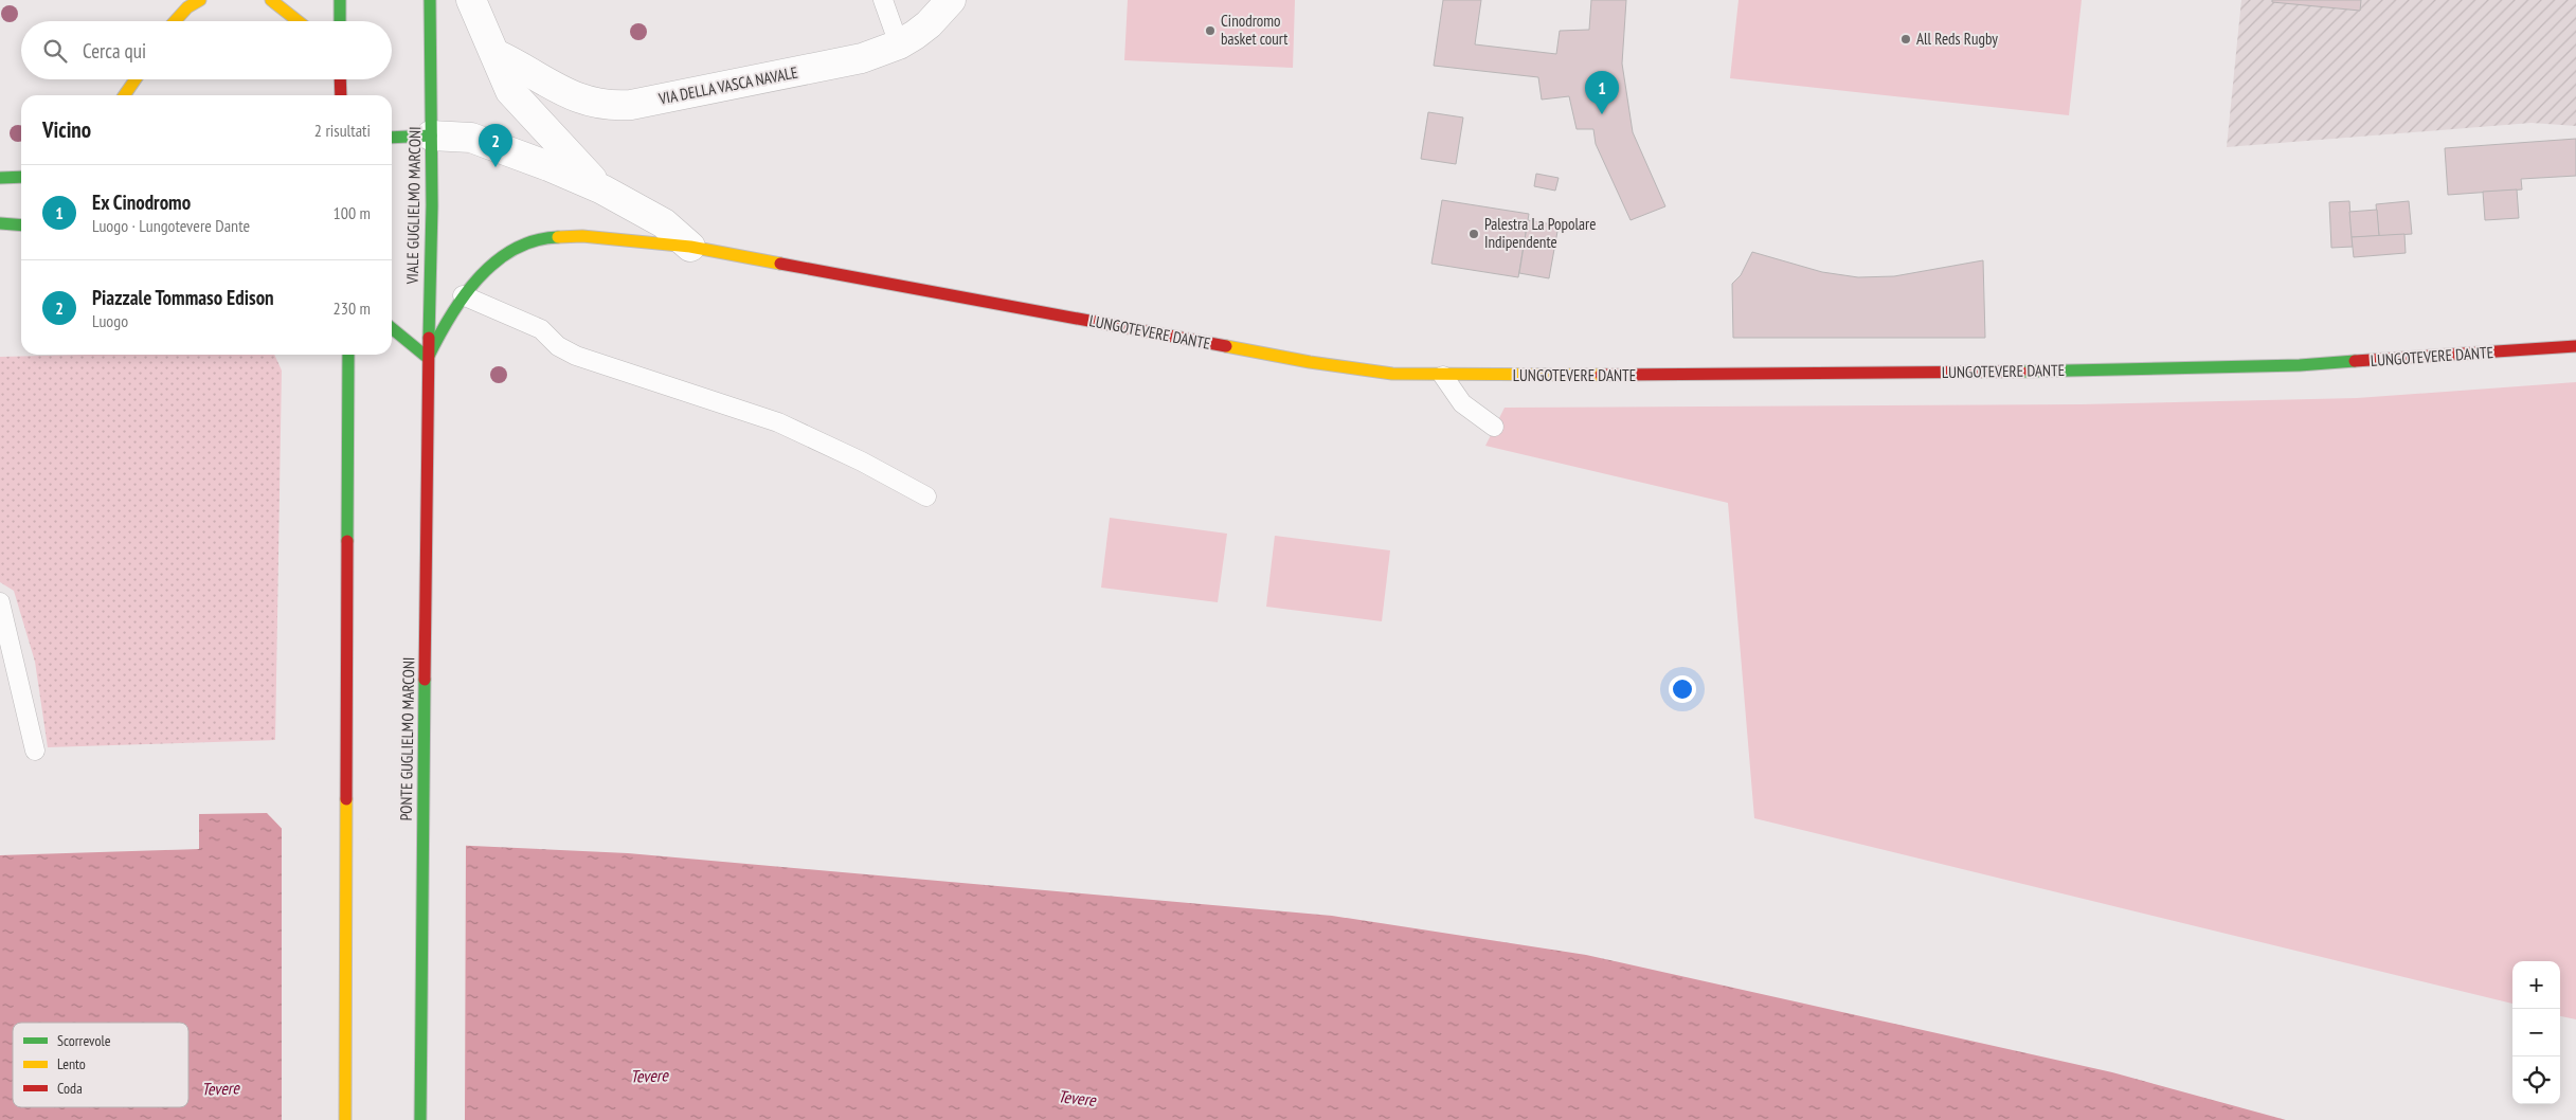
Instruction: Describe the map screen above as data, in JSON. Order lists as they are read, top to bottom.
{
  "streets": {
    "main road": ["VIALE GUGLIELMO MARCONI", "LUNGOTEVERE DANTE", "PONTE GUGLIELMO MARCONI"],
    "street": ["VIA DELLA VASCA NAVALE"]
  },
  "crossings": [
    ["VIALE GUGLIELMO MARCONI", "LUNGOTEVERE DANTE"],
    ["VIALE GUGLIELMO MARCONI", "PONTE GUGLIELMO MARCONI"],
    ["LUNGOTEVERE DANTE", "PONTE GUGLIELMO MARCONI"]
  ],
  "water": ["Tevere"],
  "places": ["Cinodromo basket court", "All Reds Rugby", "Palestra La Popolare Indipendente"],
  "legend": ["Scorrevole", "Lento", "Coda"],
  "page": {
    "search": "Cerca qui",
    "pins": ["1", "2"],
    "heading": ["Vicino", "2 risultati"],
    "list": [
      {
        "mark": "1",
        "name": "Ex Cinodromo",
        "note": "Luogo · Lungotevere Dante",
        "value": "100 m"
      },
      {
        "mark": "2",
        "name": "Piazzale Tommaso Edison",
        "note": "Luogo",
        "value": "230 m"
      }
    ],
    "map_buttons": ["+", "−"]
  }
}
